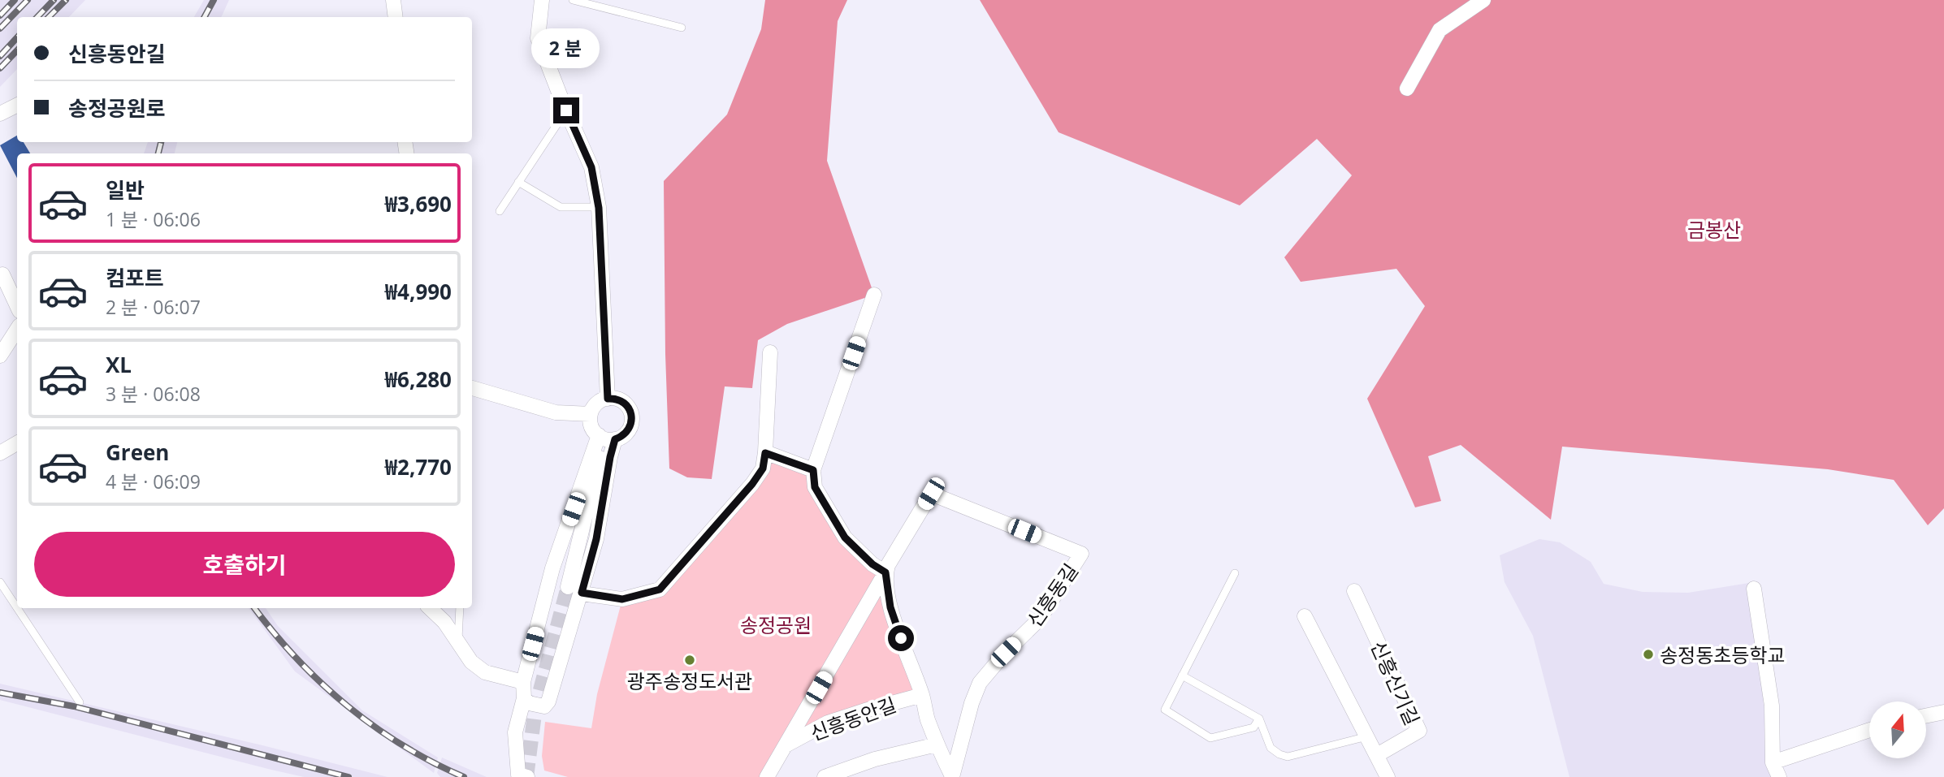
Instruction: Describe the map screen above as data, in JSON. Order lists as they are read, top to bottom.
{
  "streets": {
    "street": ["신흥동길", "신흥신기길", "신흥동안길"]
  },
  "crossings": [
    ["신흥동길", "신흥동안길"]
  ],
  "parks": ["금봉산", "송정공원"],
  "places": ["송정동초등학교", "광주송정도서관"],
  "north": "top",
  "page": {
    "banner": ["신흥동안길", "송정공원로"],
    "bubble": "2 분",
    "list": [
      {
        "name": "일반",
        "note": "1 분 · 06:06",
        "value": "₩3,690"
      },
      {
        "name": "컴포트",
        "note": "2 분 · 06:07",
        "value": "₩4,990"
      },
      {
        "name": "XL",
        "note": "3 분 · 06:08",
        "value": "₩6,280"
      },
      {
        "name": "Green",
        "note": "4 분 · 06:09",
        "value": "₩2,770"
      }
    ],
    "buttons": "호출하기"
  }
}
